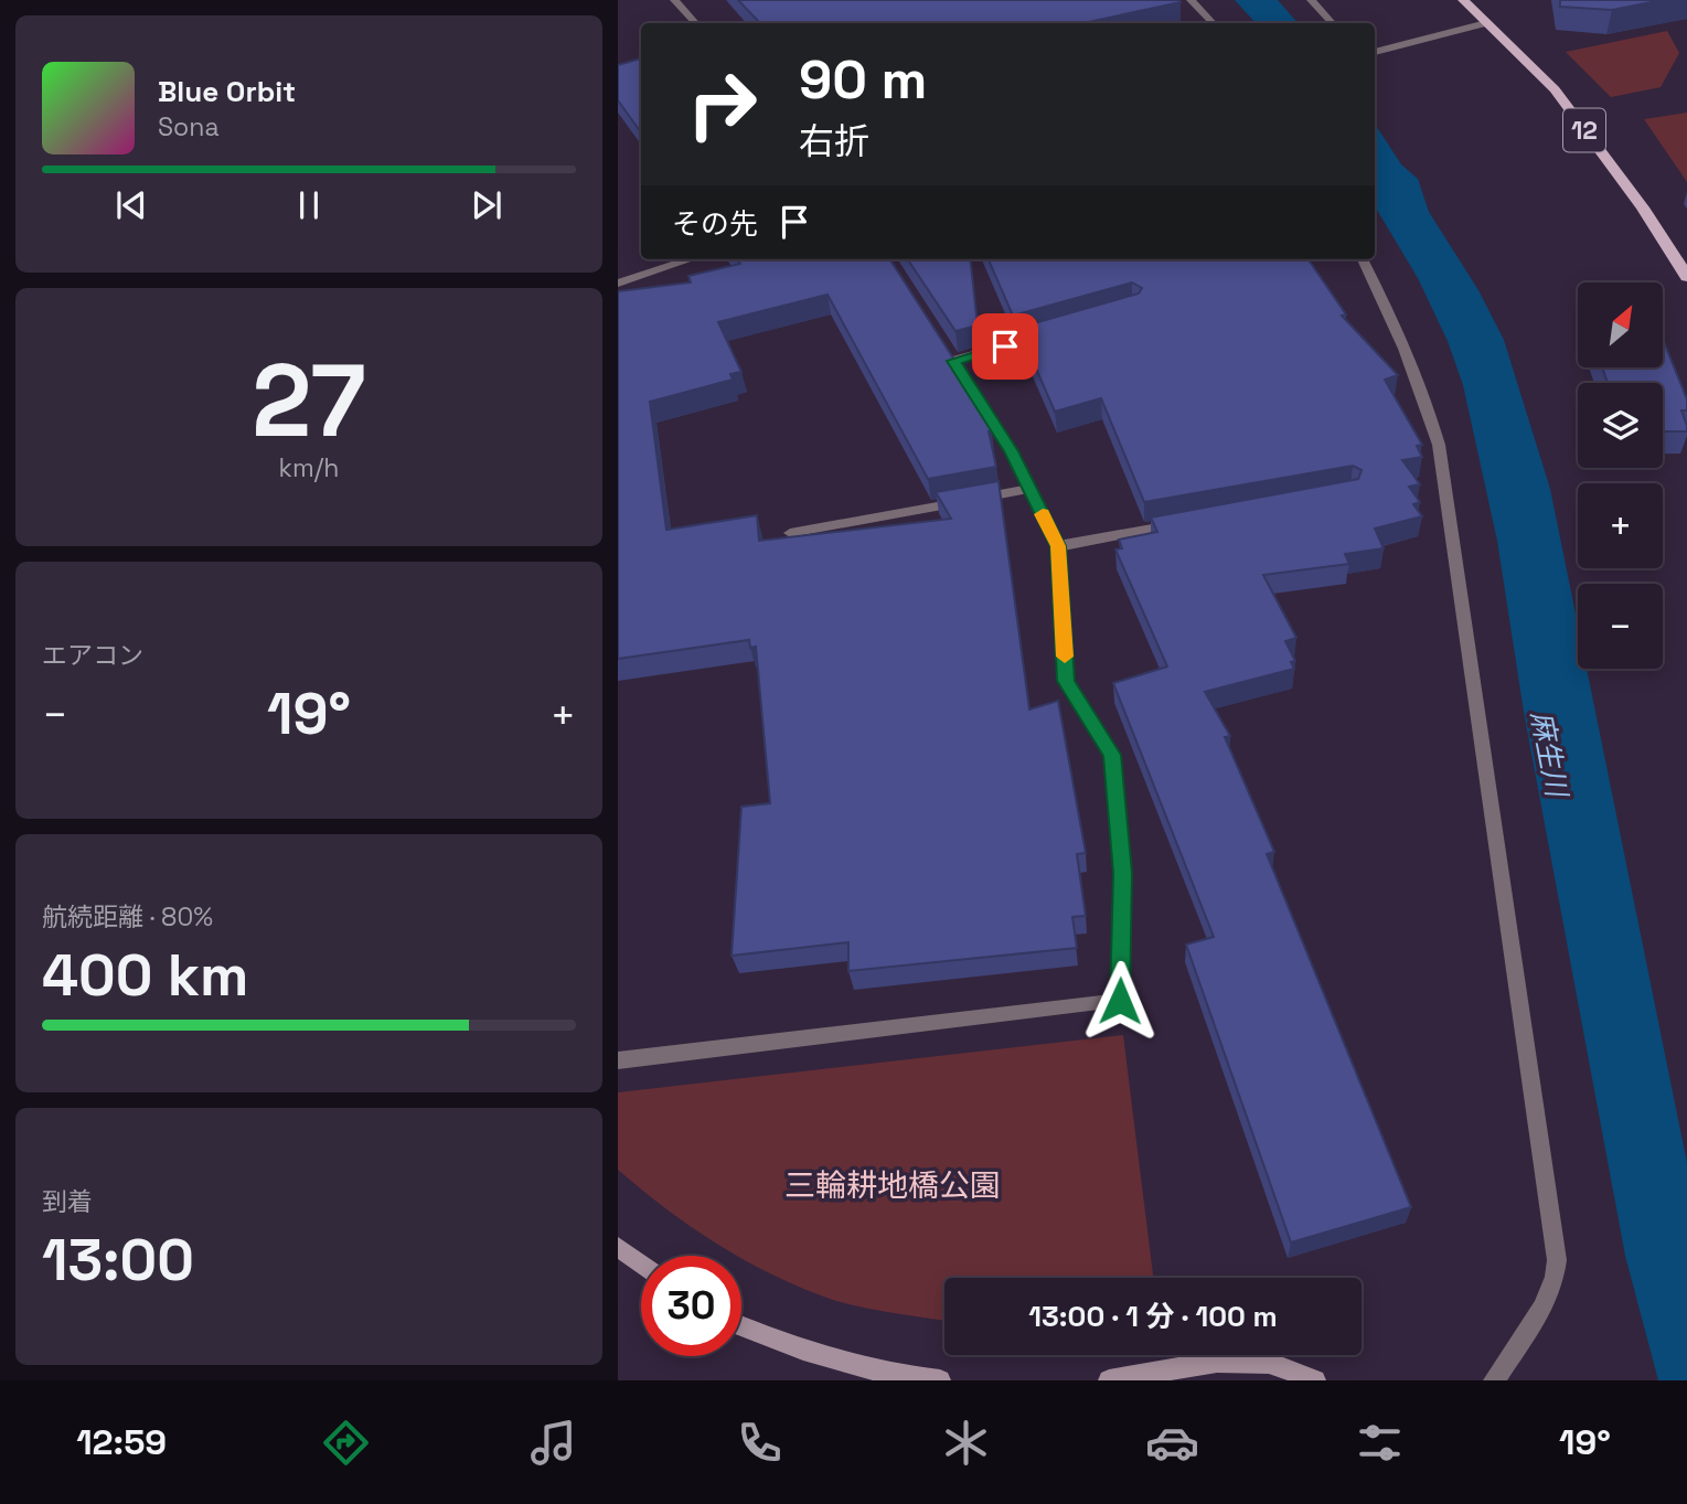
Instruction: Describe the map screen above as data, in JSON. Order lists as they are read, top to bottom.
{
  "streets": {
    "main road": ["12"]
  },
  "water": ["麻生川"],
  "parks": ["三輪耕地橋公園"],
  "north": "top right",
  "page": {
    "turn": ["90 m", "右折"],
    "song": ["Blue Orbit", "Sona"],
    "then": "その先",
    "map_buttons": ["+", "−"],
    "tile": [
      ["27", "km/h"],
      "エアコン",
      ["航続距離 · 80%", "400 km"],
      ["到着", "13:00"]
    ],
    "heat": ["−", "19°", "+"],
    "limit": "30",
    "trip": "13:00 · 1 分 · 100 m",
    "tabs": ["12:59", "19°"]
  }
}
